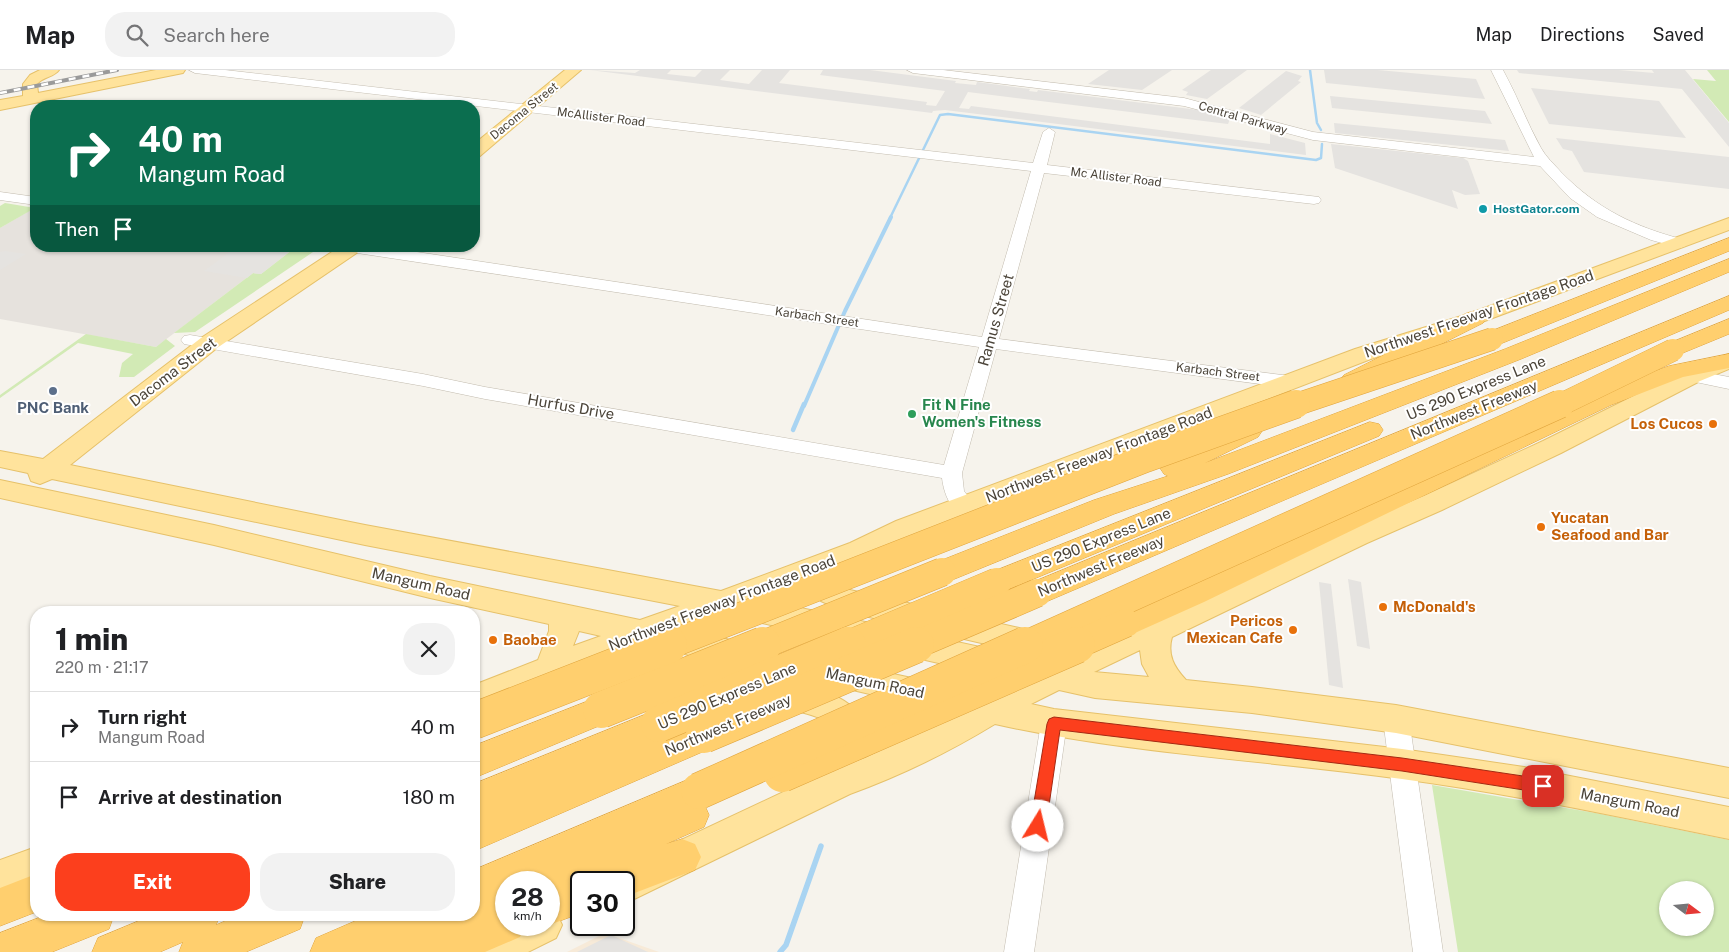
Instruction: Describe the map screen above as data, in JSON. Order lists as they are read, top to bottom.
{
  "streets": {
    "highway": ["US 290 Express Lane", "Northwest Freeway"],
    "main road": ["Dacoma Street", "Northwest Freeway Frontage Road", "Mangum Road"],
    "street": [
      "McAllister Road",
      "Central Parkway",
      "Mc Allister Road",
      "Karbach Street",
      "Ramus Street",
      "Hurfus Drive"
    ]
  },
  "crossings": [
    ["Dacoma Street", "McAllister Road"],
    ["Dacoma Street", "Hurfus Drive"],
    ["Dacoma Street", "Mangum Road"],
    ["McAllister Road", "Mc Allister Road"],
    ["Mc Allister Road", "Ramus Street"],
    ["Northwest Freeway Frontage Road", "Karbach Street"],
    ["Northwest Freeway Frontage Road", "Ramus Street"],
    ["Northwest Freeway Frontage Road", "Mangum Road"],
    ["Karbach Street", "Ramus Street"],
    ["Ramus Street", "Hurfus Drive"]
  ],
  "places": [
    "HostGator.com",
    "PNC Bank",
    "Fit N Fine Women's Fitness",
    "Los Cucos",
    "Yucatan Seafood and Bar",
    "McDonald's",
    "Pericos Mexican Cafe",
    "Baobae"
  ],
  "north": "right",
  "page": {
    "header": "Map",
    "search": "Search here",
    "nav": ["Map", "Directions", "Saved"],
    "turn": ["40 m", "Mangum Road"],
    "then": "Then",
    "heading": ["1 min", "220 m · 21:17"],
    "list": [
      {
        "name": "Turn right",
        "note": "Mangum Road",
        "value": "40 m"
      },
      {
        "name": "Arrive at destination",
        "value": "180 m"
      }
    ],
    "buttons": ["Exit", "Share"],
    "speed": "28 km/h",
    "limit": "30"
  }
}
